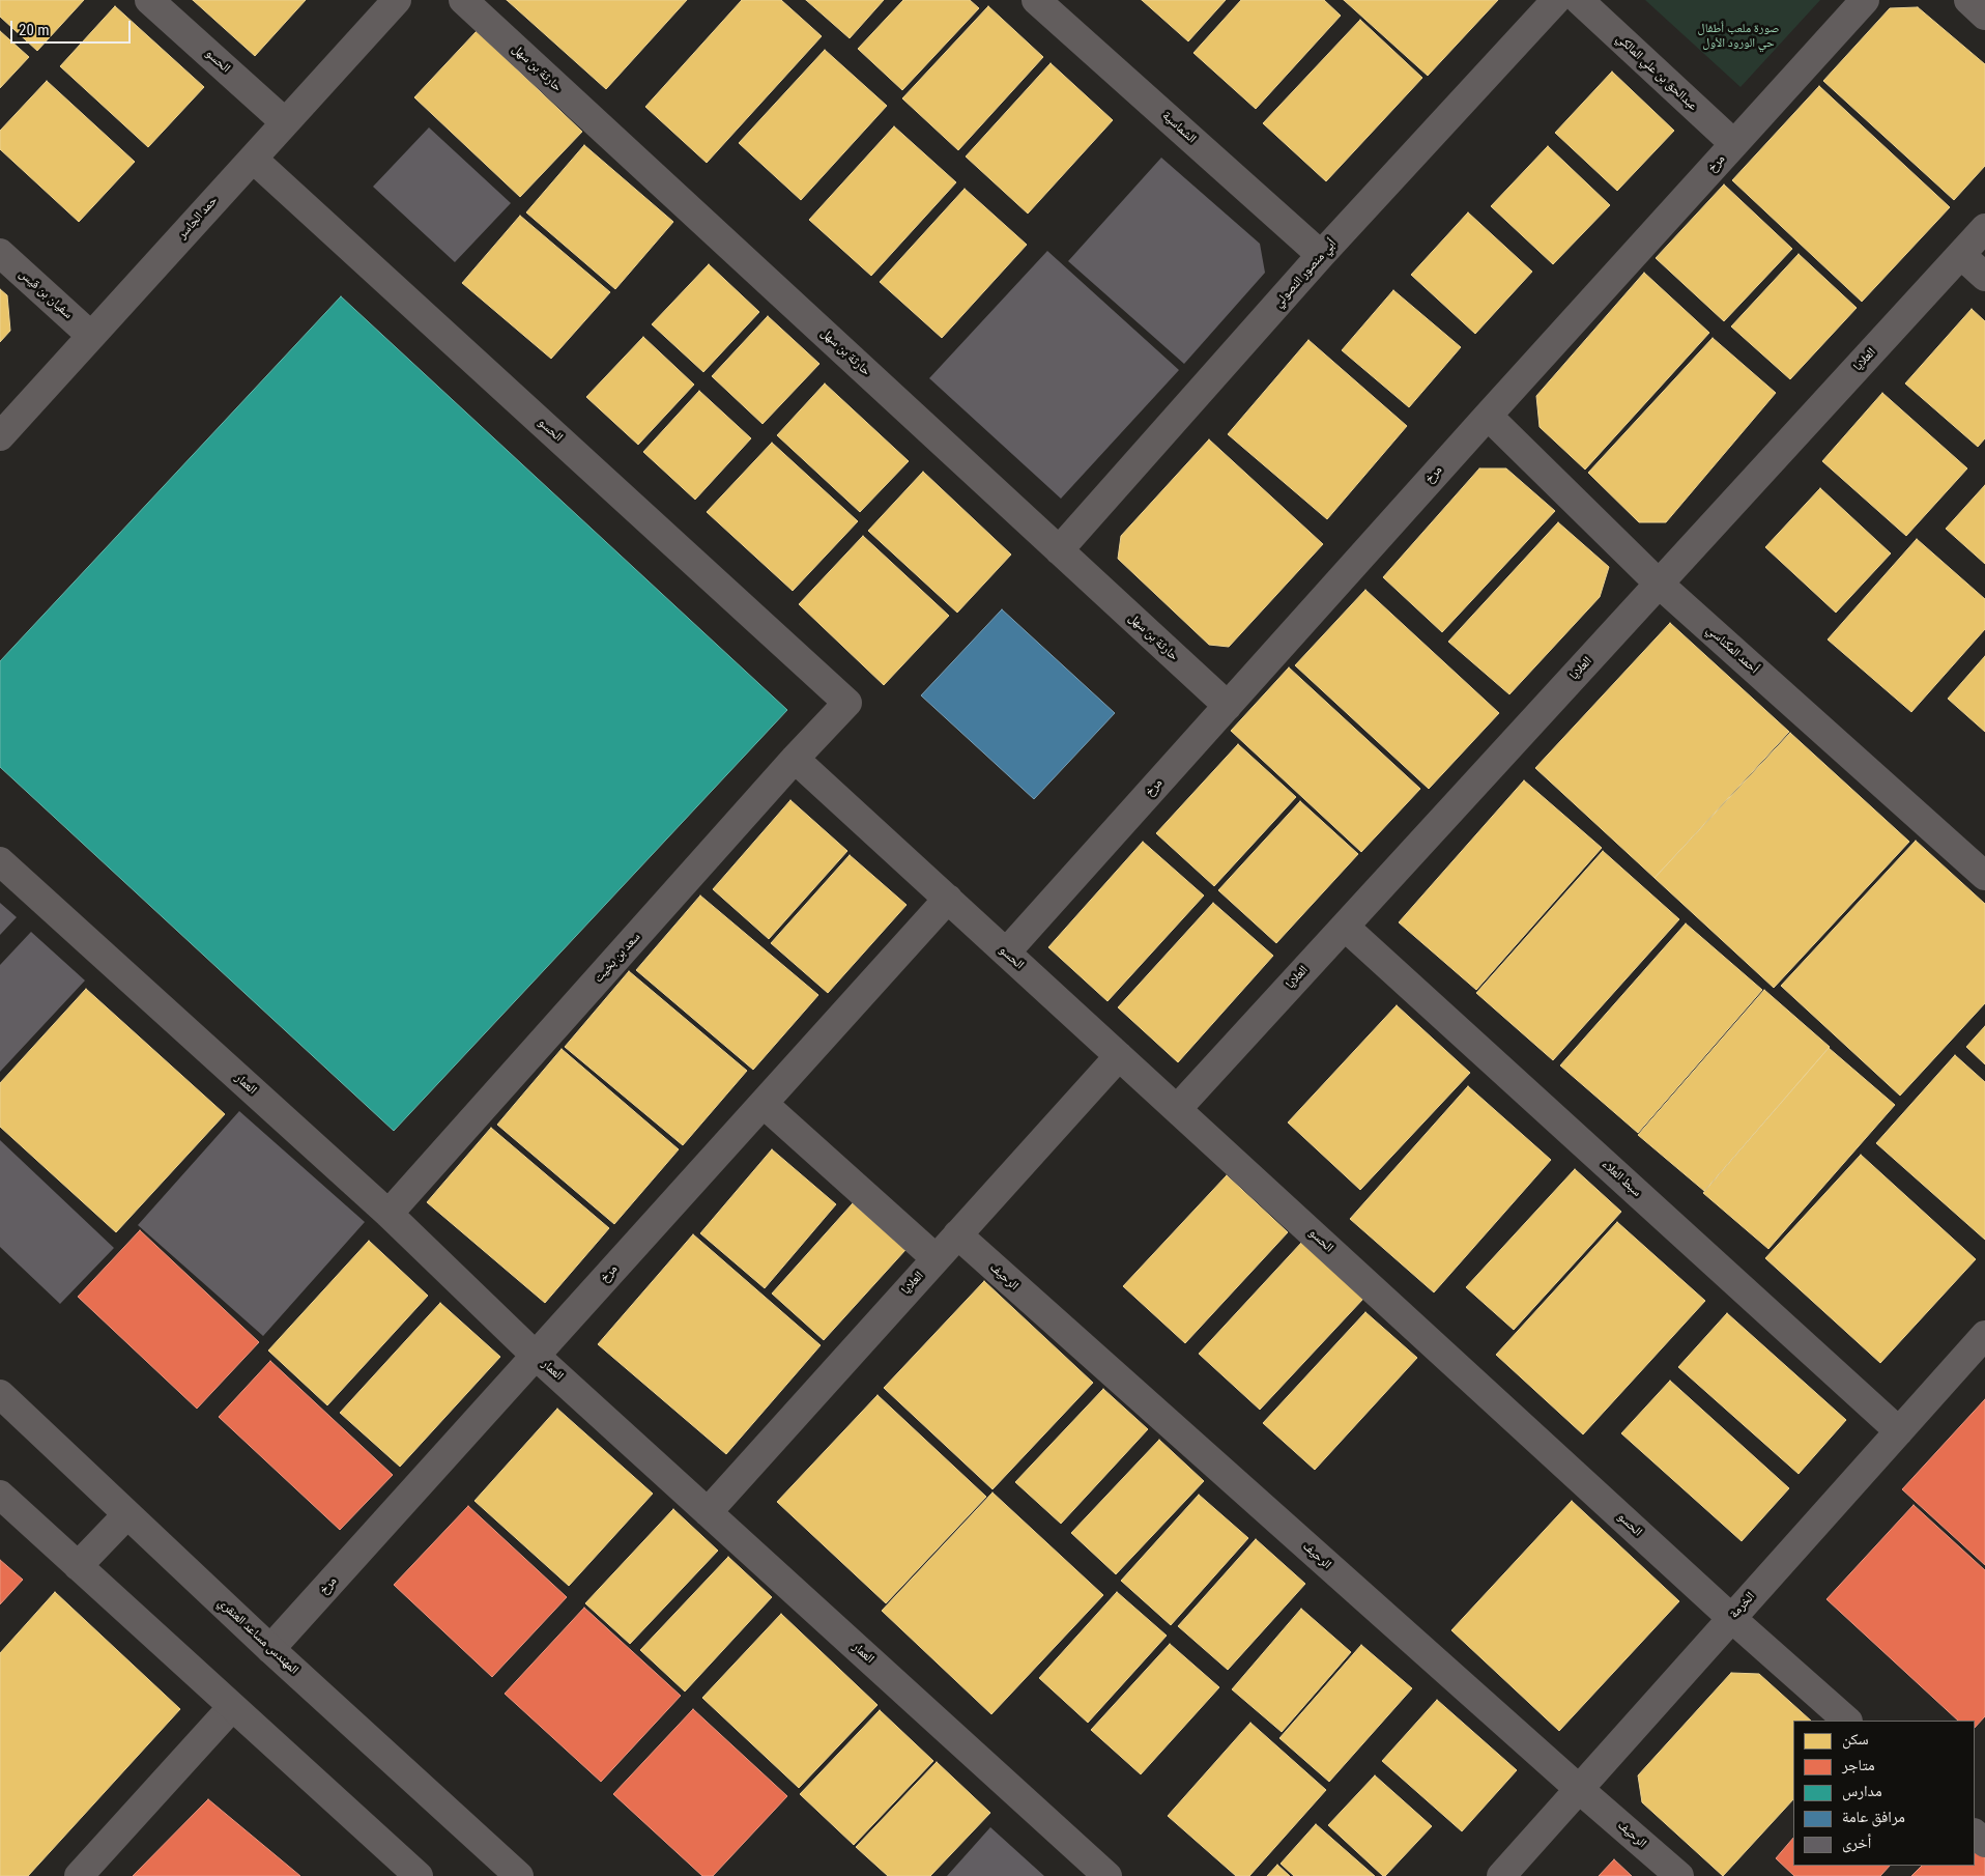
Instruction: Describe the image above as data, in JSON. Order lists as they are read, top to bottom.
{
  "streets": {
    "street": [
      "الحسو",
      "حارثة بن سهل",
      "عبدالحق بن علي المالكي",
      "الشماسية",
      "مرخ",
      "حمد الجاسر",
      "أبي منصور النصولي",
      "سفيان بن قيس",
      "العلايا",
      "أحمد المكناسي",
      "سعد بن بخيت",
      "العمار",
      "سبط العلاء",
      "الرحيف",
      "الخرمة",
      "المهندس مساعد العنقري"
    ]
  },
  "crossings": [
    ["الحسو", "مرخ"],
    ["الحسو", "حمد الجاسر"],
    ["الحسو", "العلايا"],
    ["الحسو", "سعد بن بخيت"],
    ["الحسو", "الخرمة"],
    ["حارثة بن سهل", "مرخ"],
    ["حارثة بن سهل", "أبي منصور النصولي"],
    ["عبدالحق بن علي المالكي", "مرخ"],
    ["الشماسية", "أبي منصور النصولي"],
    ["مرخ", "أحمد المكناسي"],
    ["مرخ", "العمار"],
    ["مرخ", "المهندس مساعد العنقري"],
    ["حمد الجاسر", "سفيان بن قيس"],
    ["العلايا", "أحمد المكناسي"],
    ["العلايا", "العمار"],
    ["العلايا", "سبط العلاء"],
    ["العلايا", "الرحيف"],
    ["سعد بن بخيت", "العمار"],
    ["سبط العلاء", "الخرمة"],
    ["الرحيف", "الخرمة"]
  ],
  "parks": ["صورة ملعب أطفال حي الورود الأول"],
  "legend": [
    "سكن",
    "متاجر",
    "مدارس",
    "مرافق عامة",
    "أخرى"
  ],
  "scale_bar": "20 m"
}
